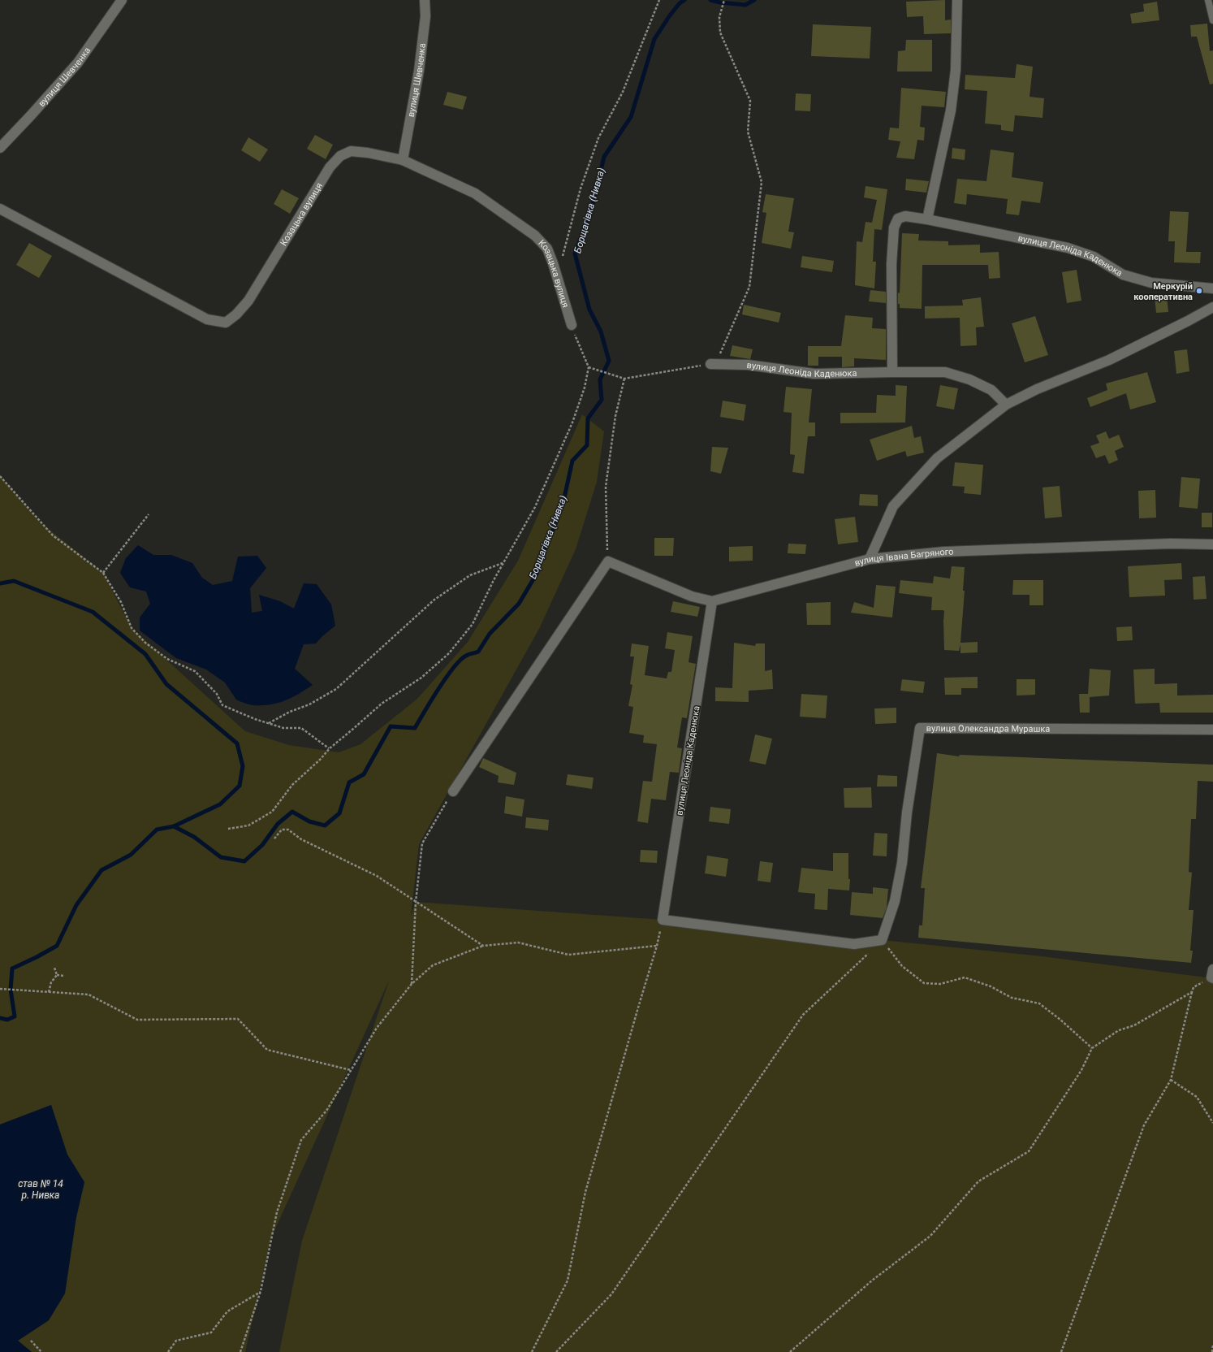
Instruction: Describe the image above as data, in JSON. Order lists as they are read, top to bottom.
{
  "streets": {
    "street": [
      "вулиця Шевченка",
      "Козацька вулиця",
      "вулиця Леоніда Каденюка",
      "вулиця Івана Багряного",
      "вулиця Олександра Мурашка"
    ]
  },
  "crossings": [
    ["вулиця Шевченка", "Козацька вулиця"],
    ["вулиця Леоніда Каденюка", "вулиця Івана Багряного"]
  ],
  "water": ["Борщагівка (Нивка)", "став № 14 р. Нивка"],
  "places": ["Меркурій кооперативна"]
}
